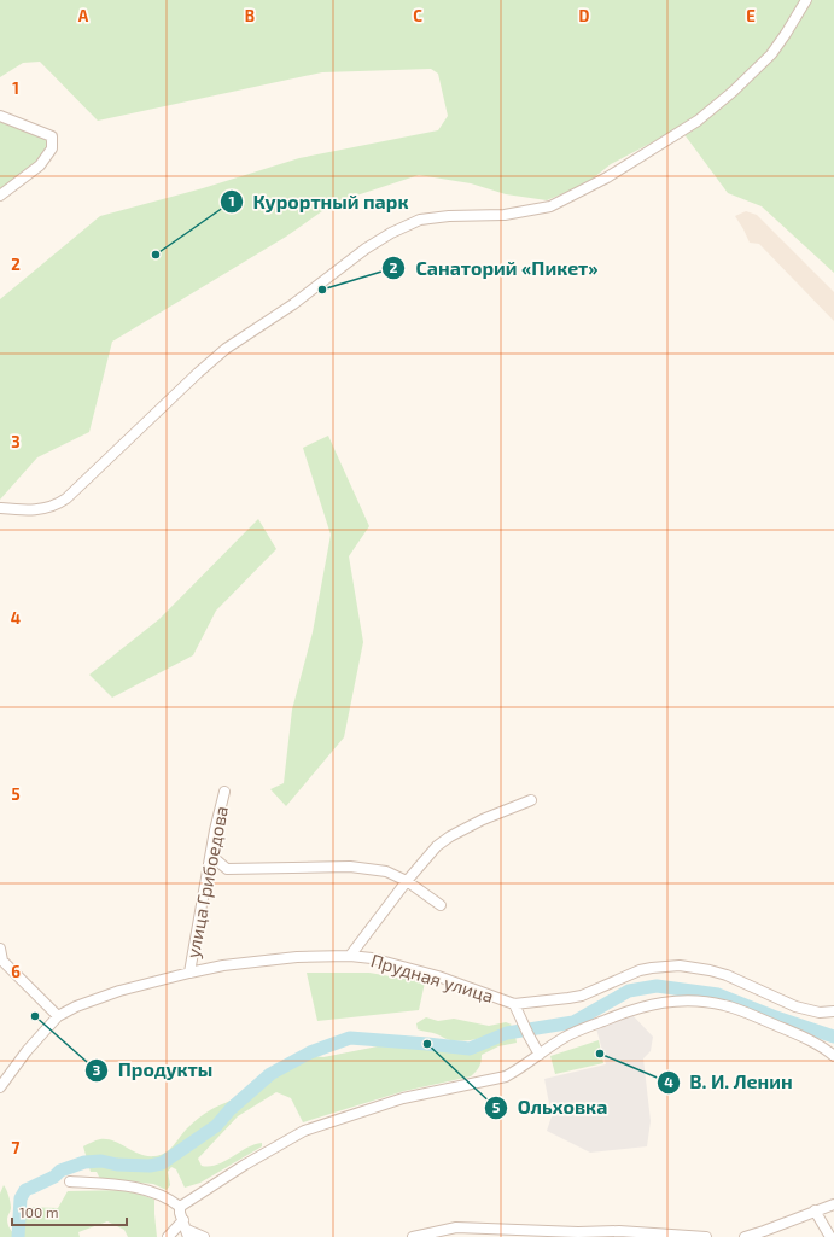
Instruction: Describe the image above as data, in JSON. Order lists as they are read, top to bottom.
{
  "streets": {
    "street": ["улица Грибоедова", "Прудная улица"]
  },
  "crossings": [
    ["улица Грибоедова", "Прудная улица"]
  ],
  "places": [
    "Курортный парк",
    "Санаторий «Пикет»",
    "Продукты",
    "Ольховка",
    "В. И. Ленин"
  ],
  "scale_bar": "100 m",
  "grid": {
    "columns": [
      "A",
      "B",
      "C",
      "D",
      "E"
    ],
    "rows": [
      "1",
      "2",
      "3",
      "4",
      "5",
      "6",
      "7"
    ]
  }
}
